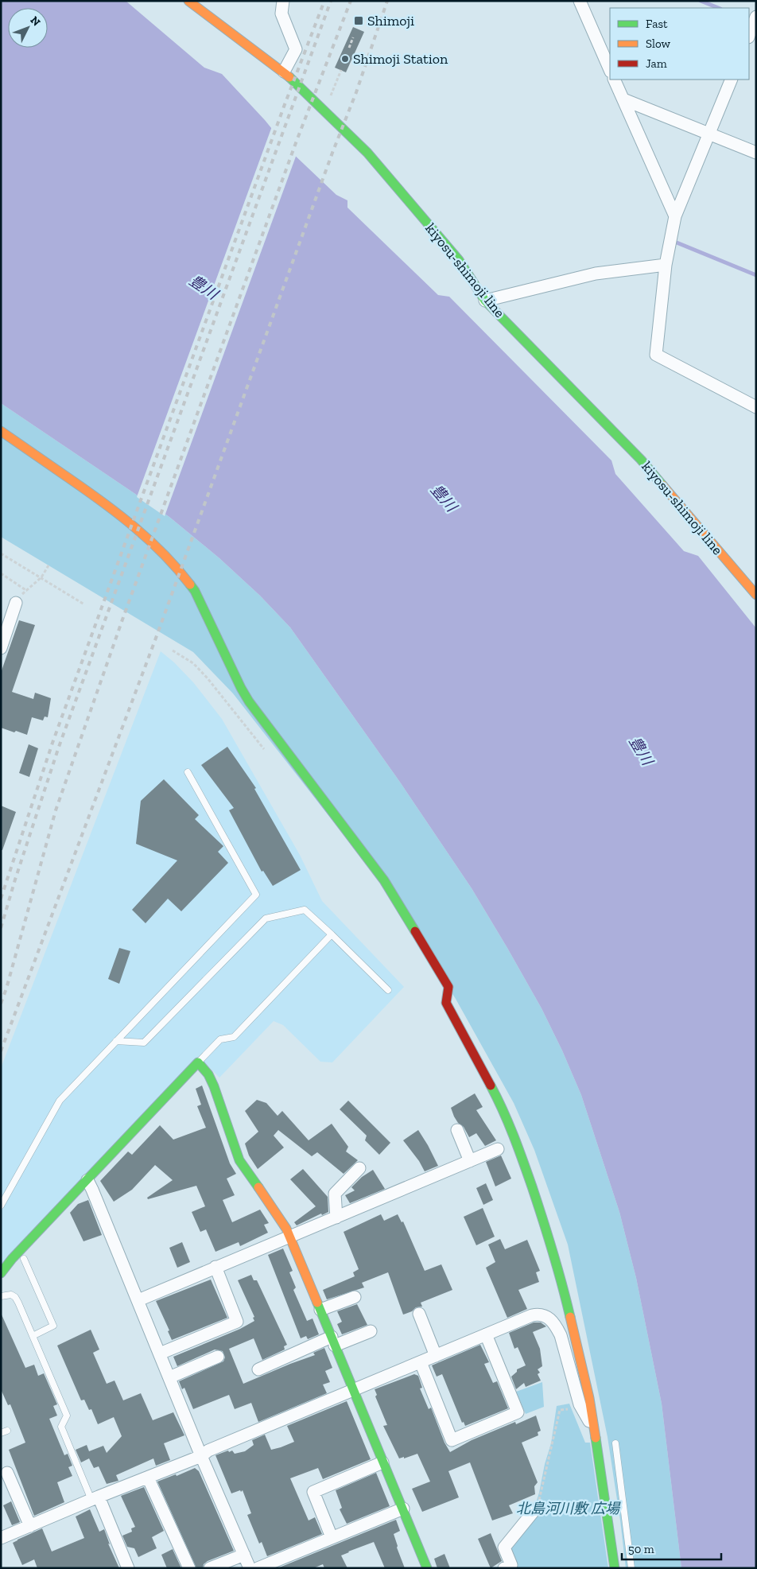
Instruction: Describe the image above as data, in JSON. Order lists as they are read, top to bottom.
{
  "streets": {
    "street": ["kiyosu-shimoji line"]
  },
  "water": ["豊川"],
  "parks": ["北島河川敷 広場"],
  "places": {
    "transit": ["Shimoji"],
    "other": ["Shimoji Station"]
  },
  "legend": ["Fast", "Slow", "Jam"],
  "scale_bar": "50 m",
  "north": "top right"
}
